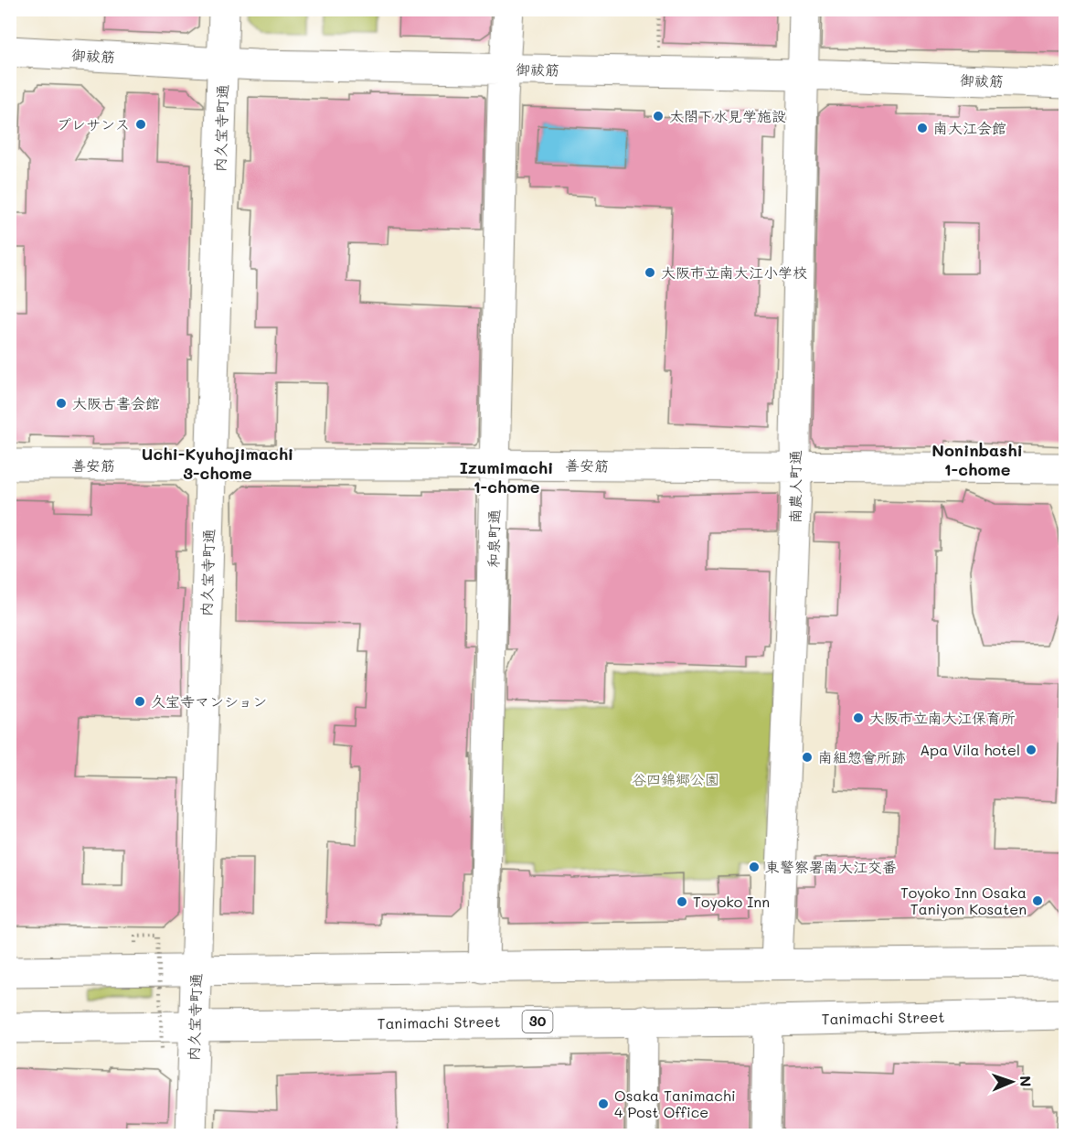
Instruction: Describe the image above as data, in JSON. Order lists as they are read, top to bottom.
{
  "streets": {
    "street": [
      "御祓筋",
      "内久宝寺町通",
      "善安筋",
      "南農人町通",
      "和泉町通",
      "Tanimachi Street",
      "30"
    ]
  },
  "crossings": [
    ["御祓筋", "内久宝寺町通"],
    ["御祓筋", "南農人町通"],
    ["御祓筋", "和泉町通"],
    ["内久宝寺町通", "善安筋"],
    ["内久宝寺町通", "Tanimachi Street"],
    ["善安筋", "南農人町通"],
    ["善安筋", "和泉町通"]
  ],
  "districts": ["Noninbashi 1-chome", "Uchi-Kyuhojimachi 3-chome", "Izumimachi 1-chome"],
  "parks": ["谷四錦郷公園"],
  "places": [
    "太閤下水見学施設",
    "プレサンス",
    "南大江会館",
    "大阪市立南大江小学校",
    "大阪古書会館",
    "久宝寺マンション",
    "大阪市立南大江保育所",
    "Apa Vila hotel",
    "南組惣會所跡",
    "東警察署南大江交番",
    "Toyoko Inn Osaka Taniyon Kosaten",
    "Toyoko Inn",
    "Osaka Tanimachi 4 Post Office"
  ],
  "north": "right"
}
